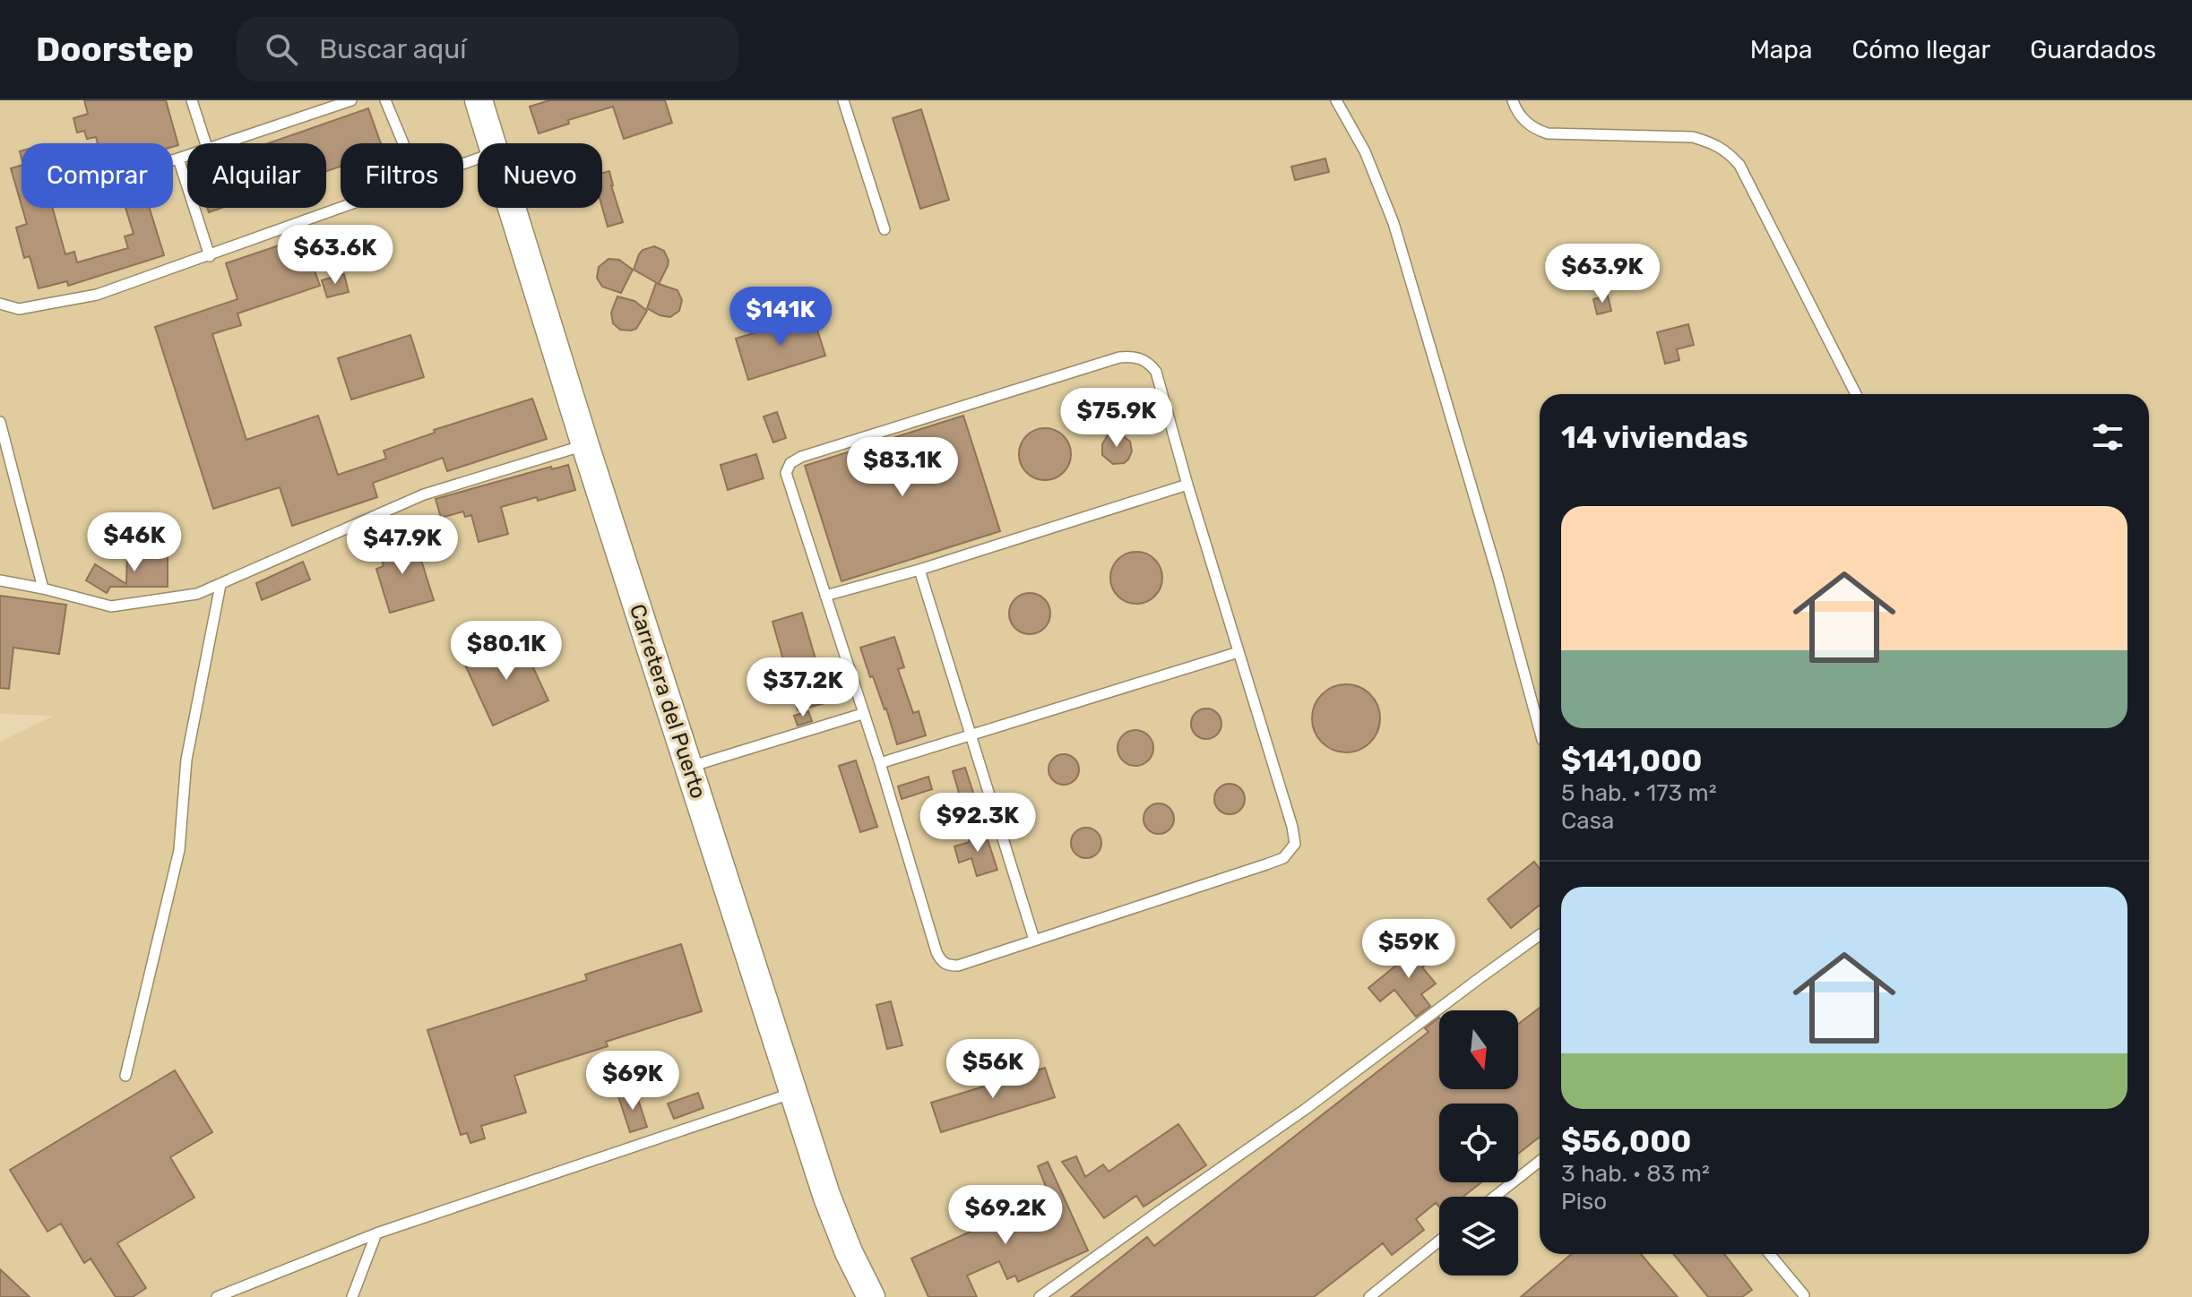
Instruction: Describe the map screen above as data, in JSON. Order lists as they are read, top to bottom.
{
  "streets": {
    "main road": ["Carretera del Puerto"]
  },
  "north": "bottom",
  "page": {
    "header": "Doorstep",
    "search": "Buscar aquí",
    "nav": ["Mapa", "Cómo llegar", "Guardados"],
    "chip": [
      "Comprar",
      "Alquilar",
      "Filtros",
      "Nuevo"
    ],
    "price": [
      "$63.6K",
      "$63.9K",
      "$141K",
      "$75.9K",
      "$83.1K",
      "$46K",
      "$47.9K",
      "$80.1K",
      "$37.2K",
      "$92.3K",
      "$59K",
      "$56K",
      "$69K",
      "$69.2K"
    ],
    "heading": "14 viviendas",
    "list": [
      {
        "name": "$141,000",
        "note": "5 hab. · 173 m² · Casa"
      },
      {
        "name": "$56,000",
        "note": "3 hab. · 83 m² · Piso"
      }
    ]
  }
}
